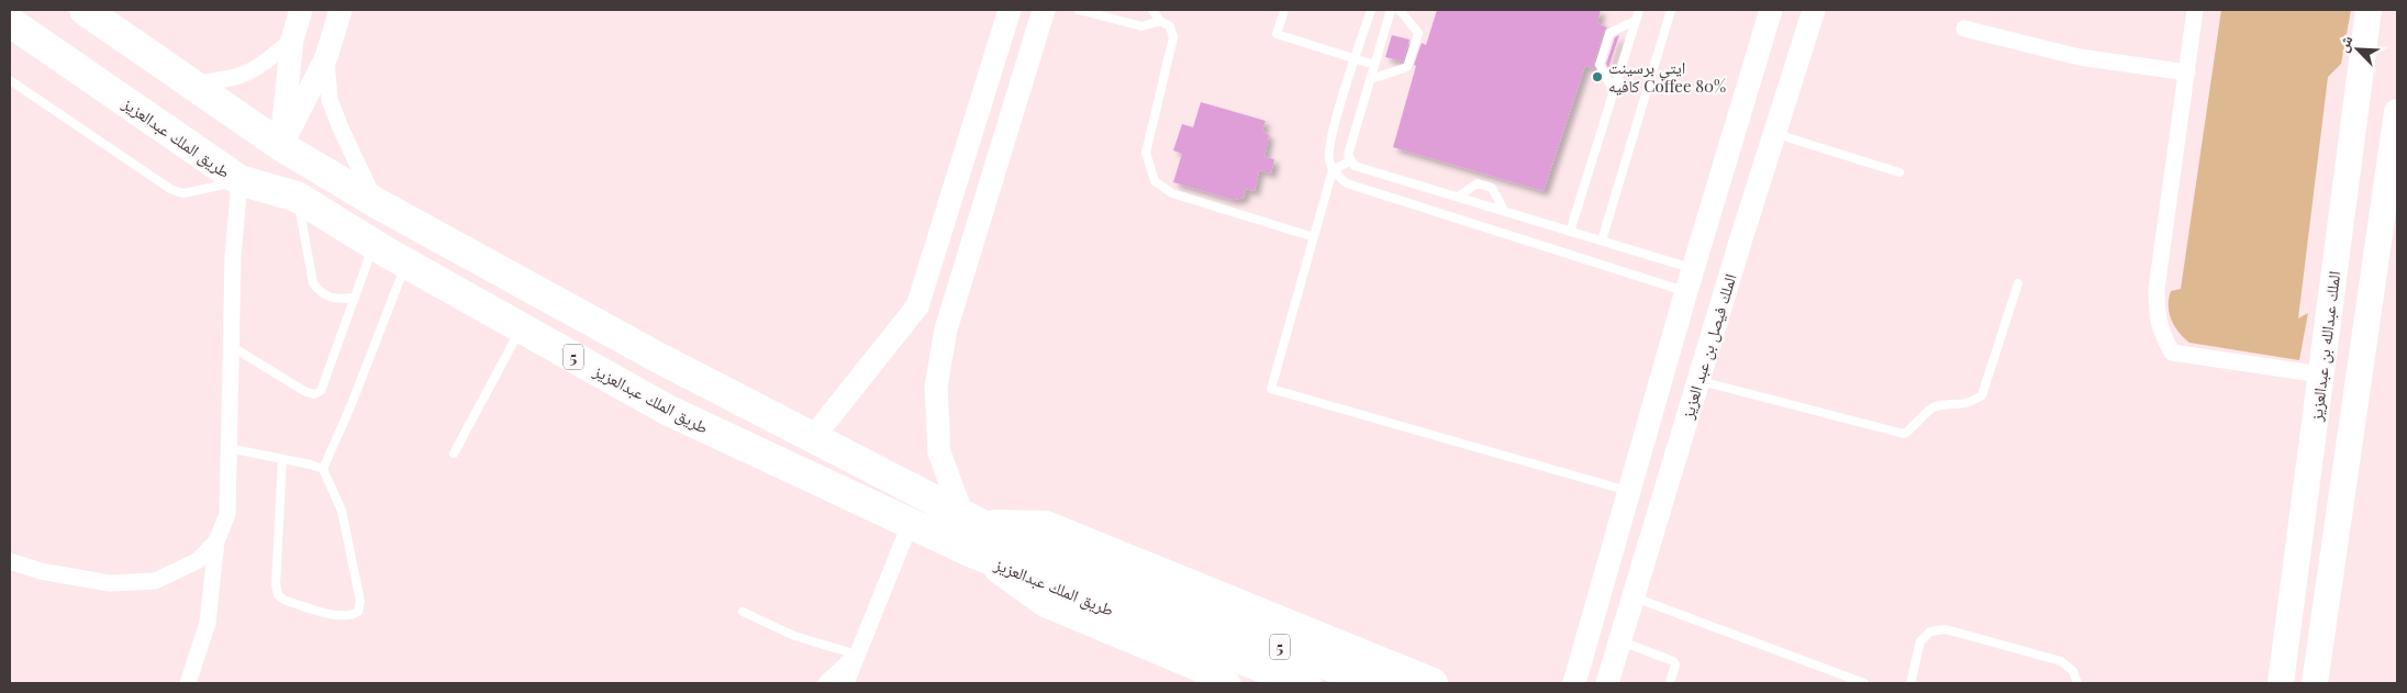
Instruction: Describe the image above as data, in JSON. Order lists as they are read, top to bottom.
{
  "streets": {
    "highway": ["طريق الملك عبدالعزيز", "5"],
    "main road": ["الملك عبدالله بن عبدالعزيز"],
    "street": ["الملك فيصل بن عبد العزيز"]
  },
  "places": ["ايتي برسينت كافيه Coffee 80%"],
  "north": "top left"
}
